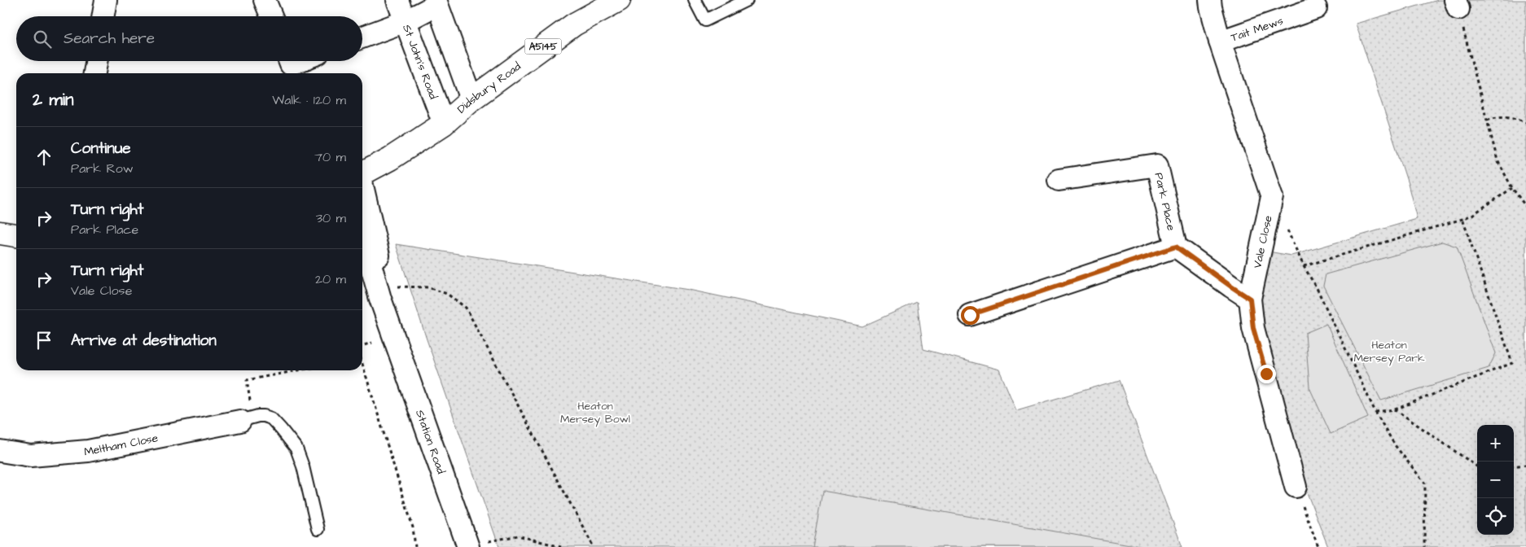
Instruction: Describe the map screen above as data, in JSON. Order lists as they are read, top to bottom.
{
  "streets": {
    "main road": ["A5145", "Didsbury Road"],
    "street": [
      "Tait Mews",
      "St John's Road",
      "Park Place",
      "Vale Close",
      "Station Road",
      "Meltham Close"
    ]
  },
  "crossings": [
    ["St John's Road", "Didsbury Road"]
  ],
  "parks": ["Heaton Mersey Park", "Heaton Mersey Bowl"],
  "page": {
    "search": "Search here",
    "heading": ["2 min", "Walk · 120 m"],
    "list": [
      ["Continue", "Park Row", "70 m"],
      ["Turn right", "Park Place", "30 m"],
      ["Turn right", "Vale Close", "20 m"],
      "Arrive at destination"
    ],
    "map_buttons": ["+", "−"]
  }
}
